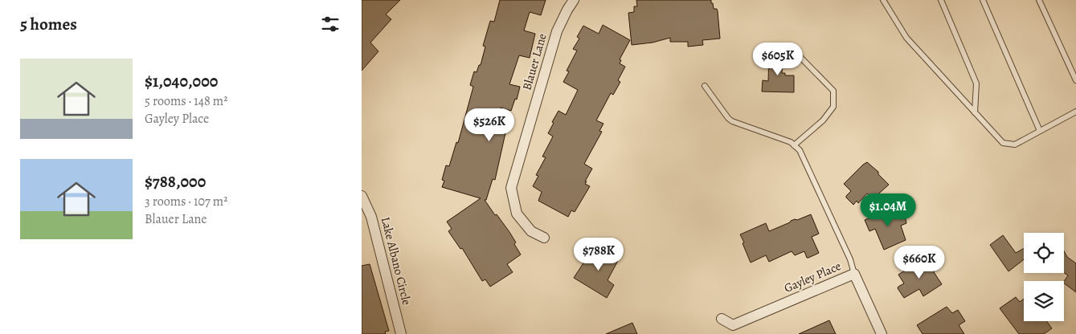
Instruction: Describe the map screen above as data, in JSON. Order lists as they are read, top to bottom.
{
  "streets": {
    "street": ["Blauer Lane", "Lake Albano Circle", "Gayley Place"]
  },
  "page": {
    "heading": "5 homes",
    "price": [
      "$605K",
      "$526K",
      "$1.04M",
      "$788K",
      "$660K"
    ],
    "list": [
      {
        "name": "$1,040,000",
        "note": "5 rooms · 148 m² · Gayley Place"
      },
      {
        "name": "$788,000",
        "note": "3 rooms · 107 m² · Blauer Lane"
      }
    ]
  }
}
